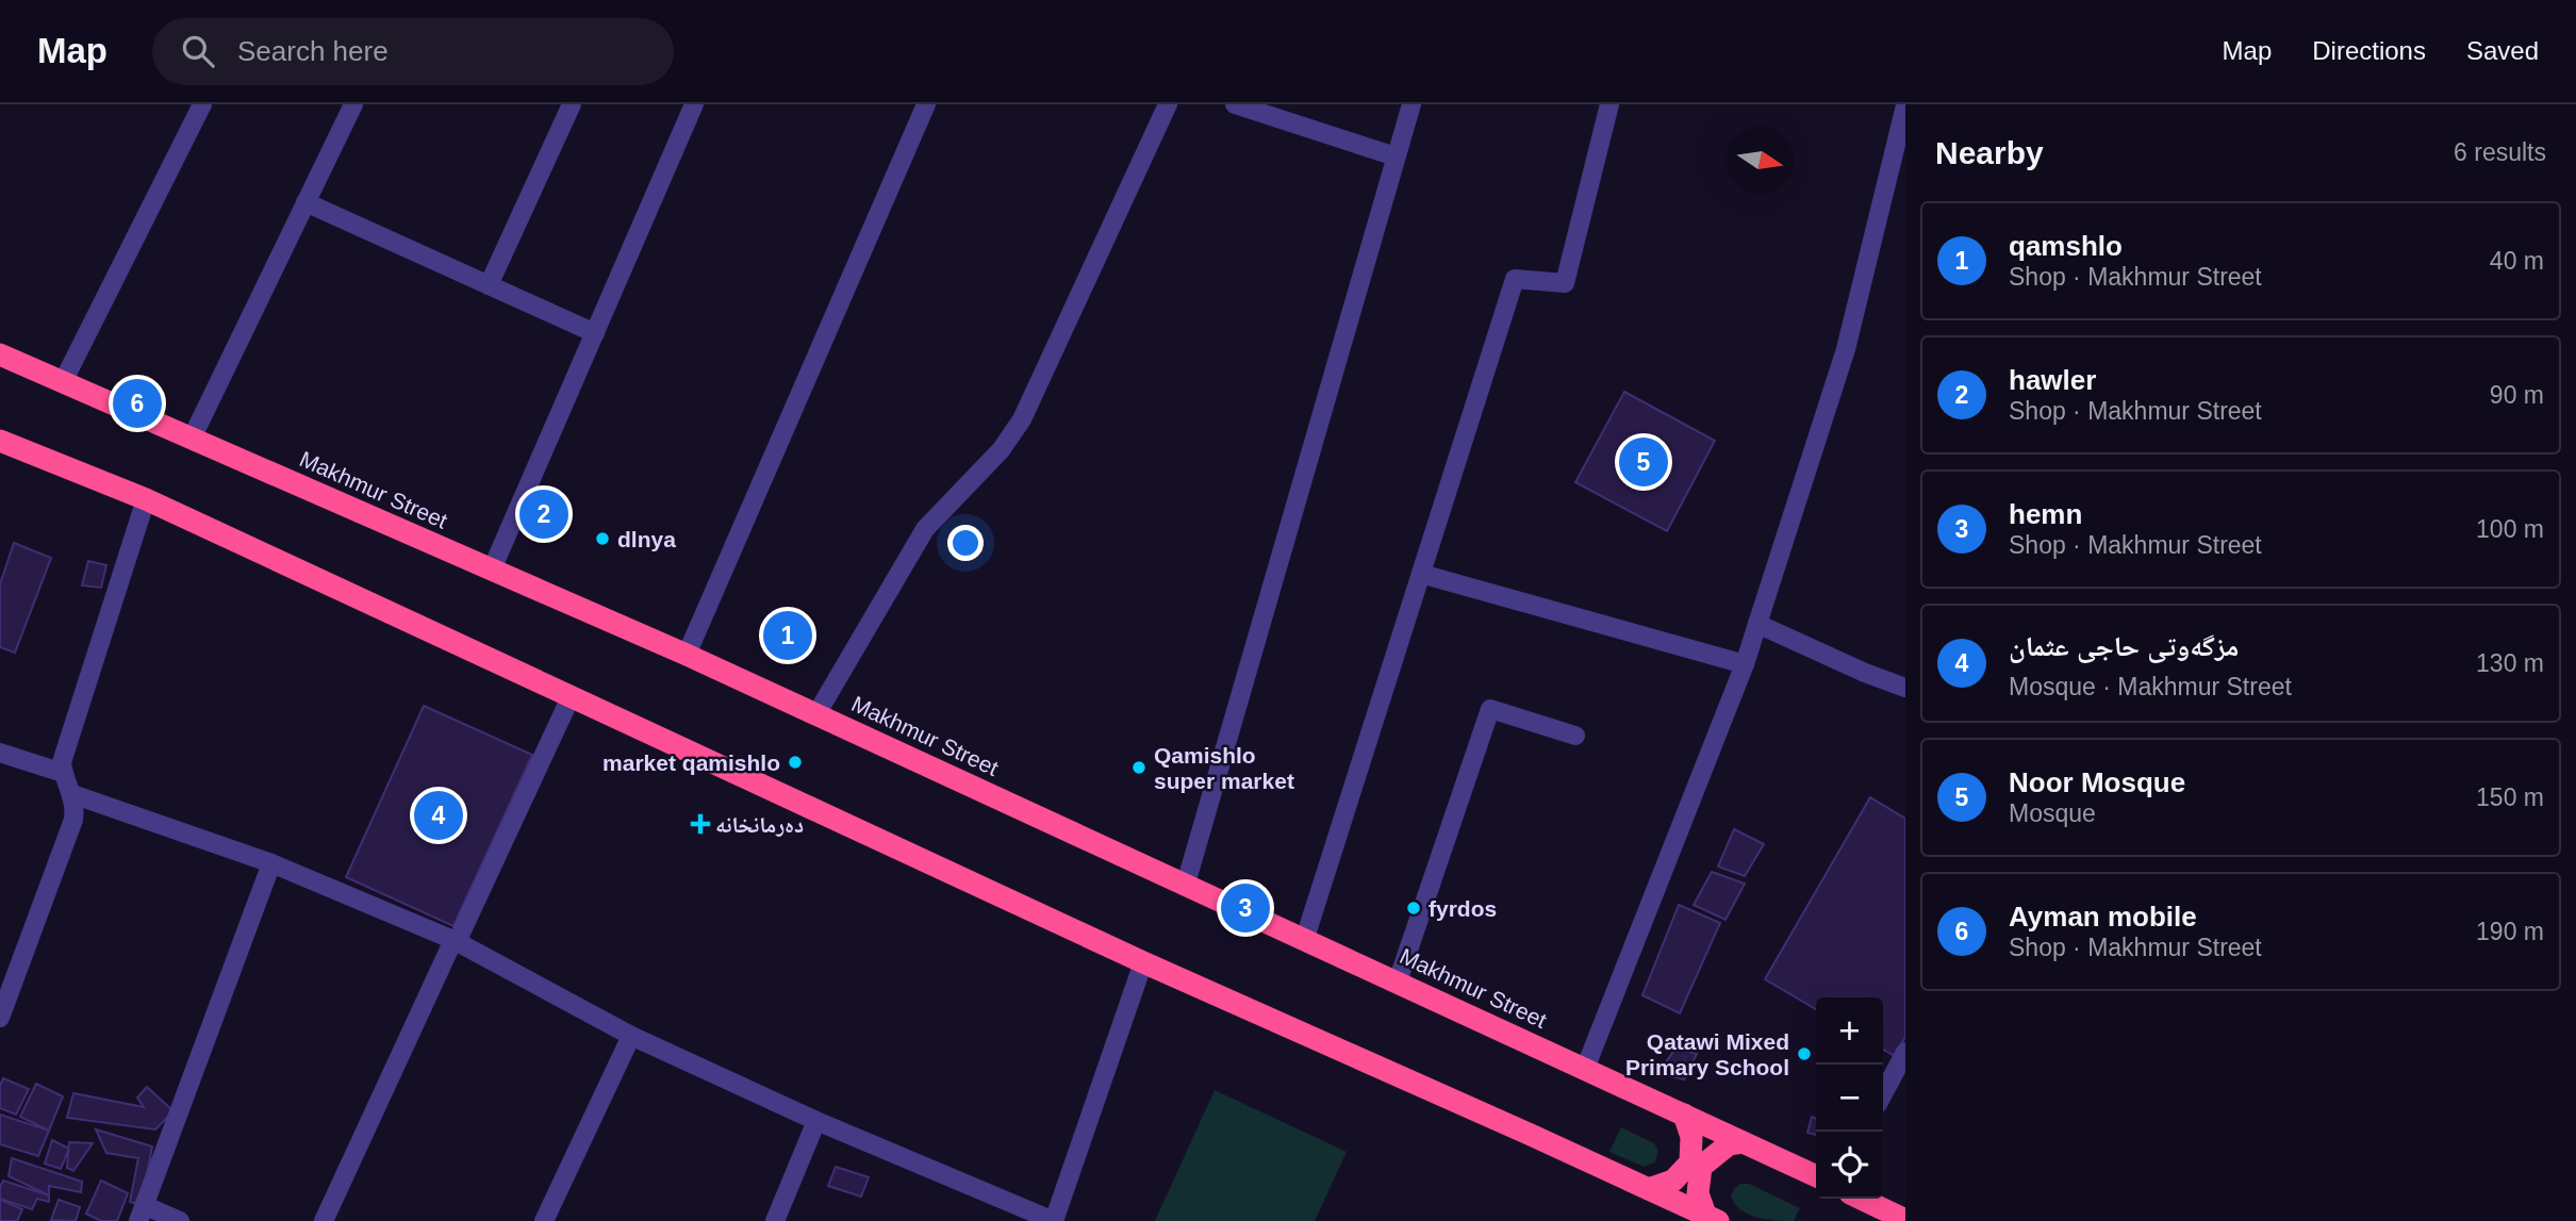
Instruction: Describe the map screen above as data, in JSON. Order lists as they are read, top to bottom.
{
  "streets": {
    "highway": ["Makhmur Street"]
  },
  "places": {
    "other": [
      "dlnya",
      "market qamishlo",
      "Qamishlo super market",
      "fyrdos",
      "Qatawi Mixed Primary School"
    ],
    "health": ["ده‌رمانخانه‌"]
  },
  "north": "right",
  "page": {
    "header": "Map",
    "search": "Search here",
    "nav": ["Map", "Directions", "Saved"],
    "heading": ["Nearby", "6 results"],
    "list": [
      {
        "mark": "1",
        "name": "qamshlo",
        "note": "Shop · Makhmur Street",
        "value": "40 m"
      },
      {
        "mark": "2",
        "name": "hawler",
        "note": "Shop · Makhmur Street",
        "value": "90 m"
      },
      {
        "mark": "3",
        "name": "hemn",
        "note": "Shop · Makhmur Street",
        "value": "100 m"
      },
      {
        "mark": "4",
        "name": "مزگەوتی حاجی عثمان",
        "note": "Mosque · Makhmur Street",
        "value": "130 m"
      },
      {
        "mark": "5",
        "name": "Noor Mosque",
        "note": "Mosque",
        "value": "150 m"
      },
      {
        "mark": "6",
        "name": "Ayman mobile",
        "note": "Shop · Makhmur Street",
        "value": "190 m"
      }
    ],
    "pins": [
      "6",
      "5",
      "2",
      "1",
      "4",
      "3"
    ],
    "map_buttons": ["+", "−"]
  }
}
